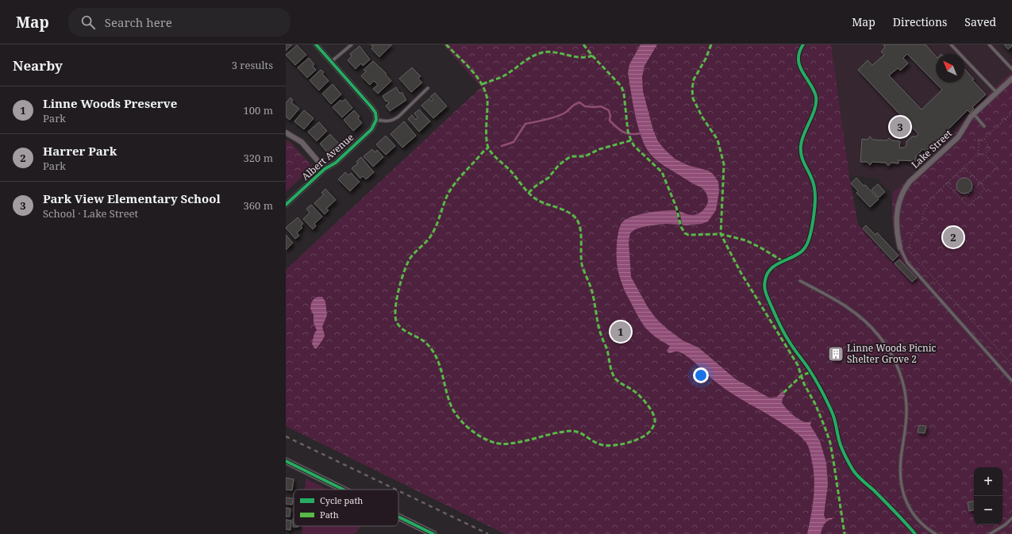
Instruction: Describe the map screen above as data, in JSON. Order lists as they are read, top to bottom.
{
  "streets": {
    "street": ["Lake Street", "Albert Avenue"]
  },
  "places": {
    "building": ["Linne Woods Picnic Shelter Grove 2"]
  },
  "legend": ["Cycle path", "Path"],
  "north": "top left",
  "page": {
    "header": "Map",
    "search": "Search here",
    "nav": ["Map", "Directions", "Saved"],
    "heading": ["Nearby", "3 results"],
    "list": [
      {
        "mark": "1",
        "name": "Linne Woods Preserve",
        "note": "Park",
        "value": "100 m"
      },
      {
        "mark": "2",
        "name": "Harrer Park",
        "note": "Park",
        "value": "320 m"
      },
      {
        "mark": "3",
        "name": "Park View Elementary School",
        "note": "School · Lake Street",
        "value": "360 m"
      }
    ],
    "pins": ["3", "2", "1"],
    "map_buttons": ["+", "−"]
  }
}
